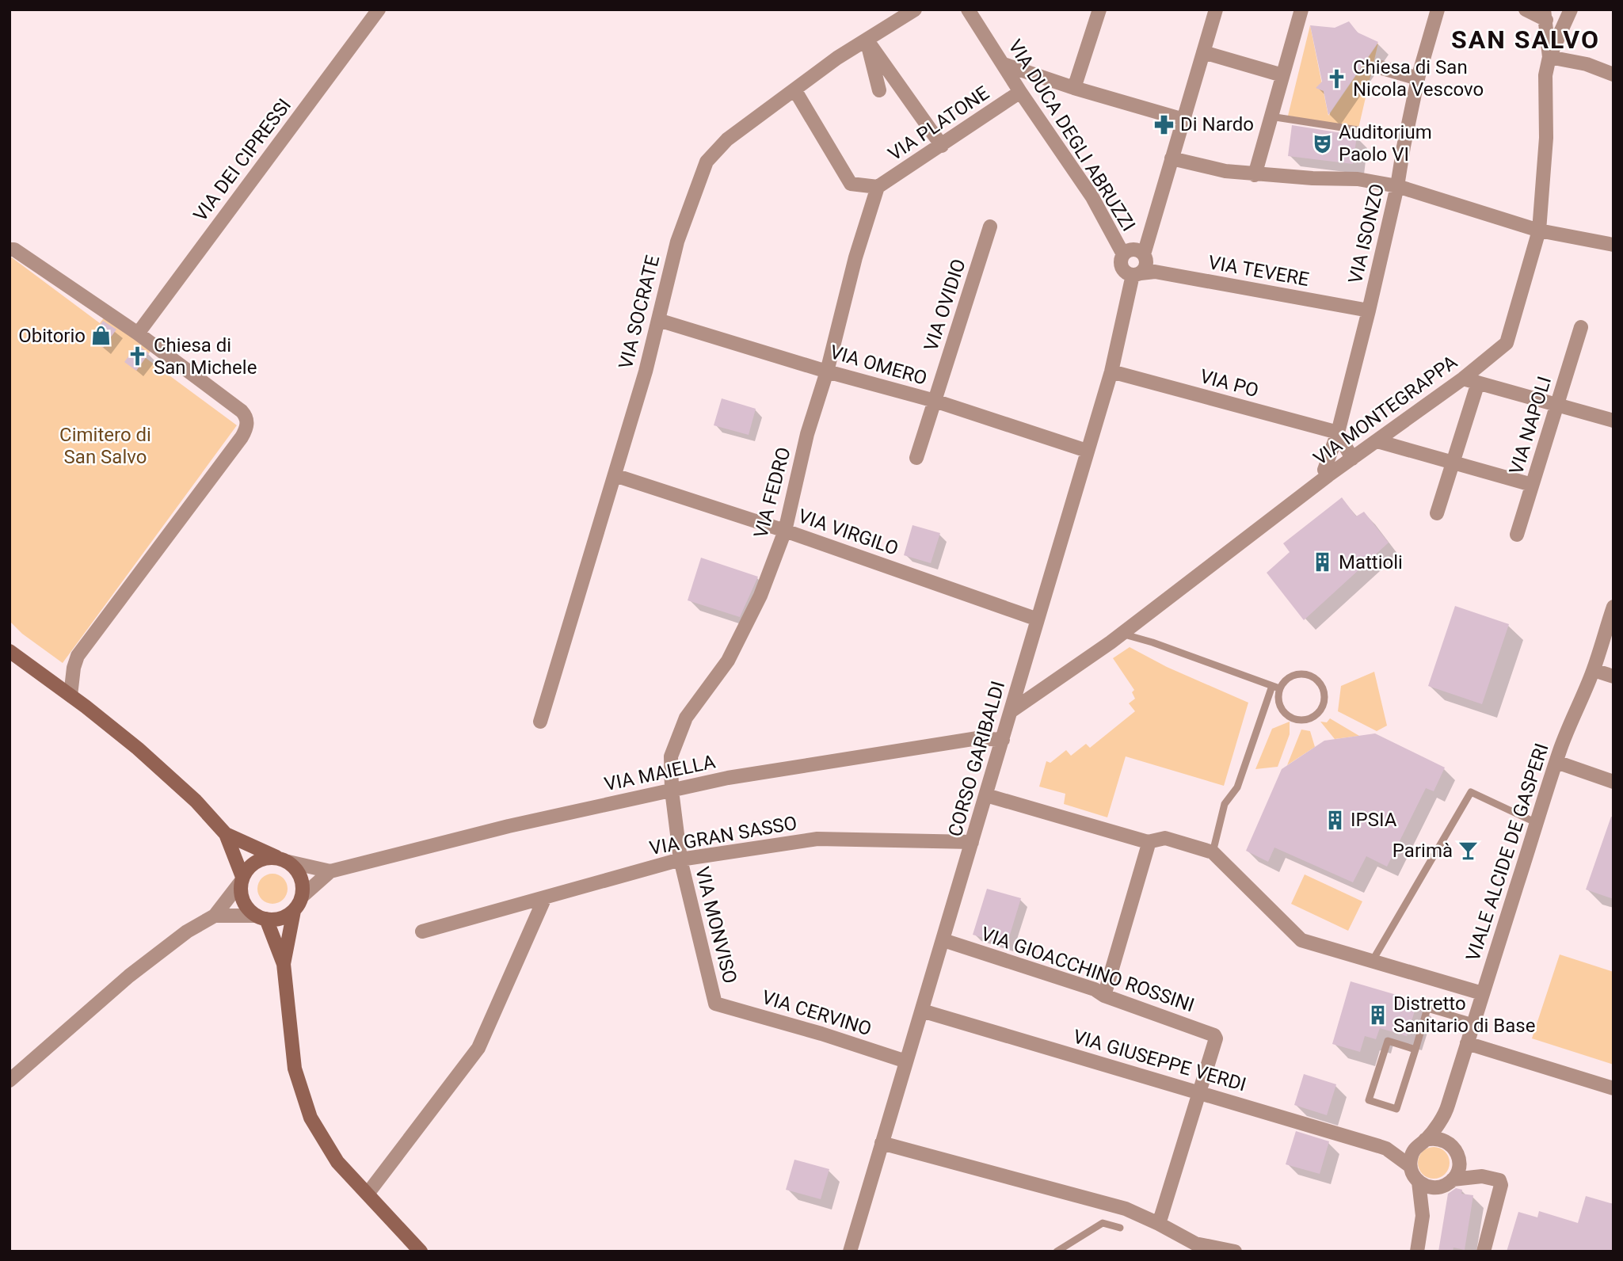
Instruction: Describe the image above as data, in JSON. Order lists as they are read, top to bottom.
{
  "streets": {
    "street": [
      "VIA PLATONE",
      "VIA DUCA DEGLI ABRUZZI",
      "VIA DEI CIPRESSI",
      "VIA ISONZO",
      "VIA TEVERE",
      "VIA OVIDIO",
      "VIA SOCRATE",
      "VIA OMERO",
      "VIA PO",
      "VIA MONTEGRAPPA",
      "VIA NAPOLI",
      "VIA FEDRO",
      "VIA VIRGILO",
      "CORSO GARIBALDI",
      "VIA MAIELLA",
      "VIA GRAN SASSO",
      "VIALE ALCIDE DE GASPERI",
      "VIA MONVISO",
      "VIA GIOACCHINO ROSSINI",
      "VIA CERVINO",
      "VIA GIUSEPPE VERDI"
    ]
  },
  "crossings": [
    ["VIA PLATONE", "VIA DUCA DEGLI ABRUZZI"],
    ["VIA PLATONE", "VIA FEDRO"],
    ["VIA DUCA DEGLI ABRUZZI", "VIA TEVERE"],
    ["VIA DUCA DEGLI ABRUZZI", "CORSO GARIBALDI"],
    ["VIA ISONZO", "VIA TEVERE"],
    ["VIA ISONZO", "VIA PO"],
    ["VIA ISONZO", "VIA MONTEGRAPPA"],
    ["VIA TEVERE", "CORSO GARIBALDI"],
    ["VIA OVIDIO", "VIA OMERO"],
    ["VIA SOCRATE", "VIA OMERO"],
    ["VIA SOCRATE", "VIA VIRGILO"],
    ["VIA OMERO", "VIA FEDRO"],
    ["VIA OMERO", "CORSO GARIBALDI"],
    ["VIA PO", "CORSO GARIBALDI"],
    ["VIA MONTEGRAPPA", "CORSO GARIBALDI"],
    ["VIA FEDRO", "VIA VIRGILO"],
    ["VIA FEDRO", "VIA MAIELLA"],
    ["VIA FEDRO", "VIA MONVISO"],
    ["VIA VIRGILO", "CORSO GARIBALDI"],
    ["CORSO GARIBALDI", "VIA MAIELLA"],
    ["CORSO GARIBALDI", "VIA GRAN SASSO"],
    ["CORSO GARIBALDI", "VIA GIOACCHINO ROSSINI"],
    ["CORSO GARIBALDI", "VIA CERVINO"],
    ["CORSO GARIBALDI", "VIA GIUSEPPE VERDI"],
    ["VIA MAIELLA", "VIA MONVISO"],
    ["VIA GRAN SASSO", "VIA MONVISO"],
    ["VIALE ALCIDE DE GASPERI", "VIA GIUSEPPE VERDI"],
    ["VIA MONVISO", "VIA CERVINO"],
    ["VIA GIOACCHINO ROSSINI", "VIA GIUSEPPE VERDI"]
  ],
  "districts": ["SAN SALVO"],
  "parks": ["Cimitero di San Salvo"],
  "places": {
    "church": ["Chiesa di San Nicola Vescovo", "Chiesa di San Michele"],
    "pharmacy": ["Di Nardo"],
    "theatre": ["Auditorium Paolo VI"],
    "shop": ["Obitorio"],
    "building": ["Mattioli", "IPSIA", "Distretto Sanitario di Base"],
    "bar": ["Parimà"]
  }
}
